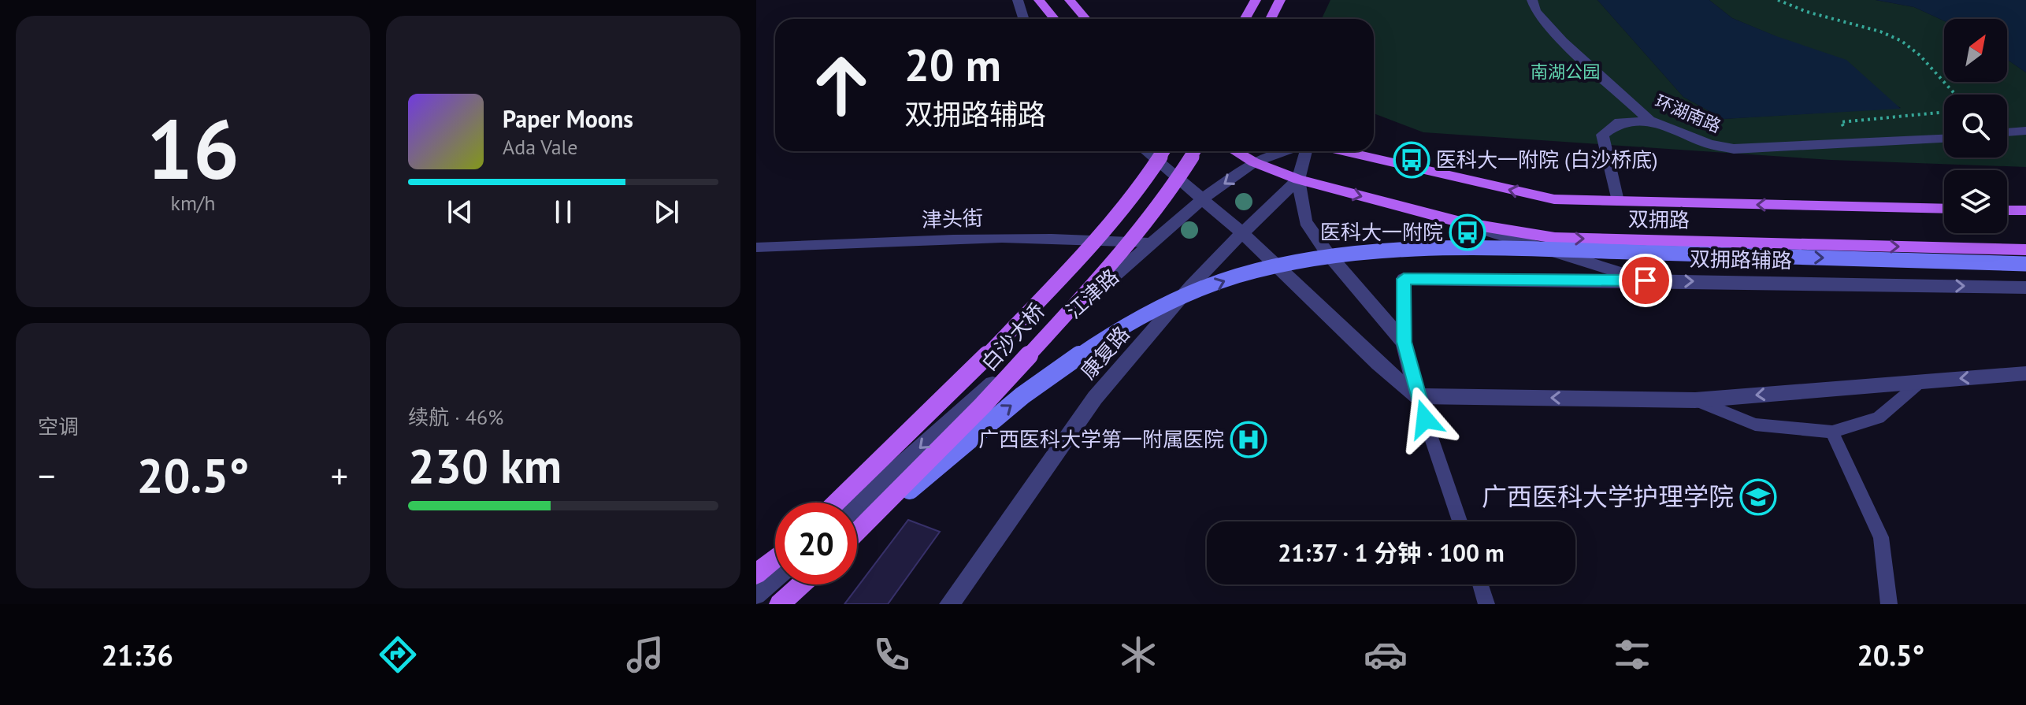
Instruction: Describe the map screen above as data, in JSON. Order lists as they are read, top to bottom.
{
  "streets": {
    "main road": ["双拥路", "白沙大桥"],
    "street": [
      "环湖南路",
      "双拥路辅路",
      "江津路",
      "康复路"
    ],
    "lane": ["津头街"]
  },
  "crossings": [
    ["津头街", "江津路"],
    ["双拥路", "江津路"],
    ["双拥路", "康复路"]
  ],
  "one_way": ["江津路"],
  "parks": ["南湖公园"],
  "places": {
    "bus stop": ["医科大一附院 (白沙桥底)", "医科大一附院"],
    "hospital": ["广西医科大学第一附属医院"],
    "school or university": ["广西医科大学护理学院"]
  },
  "north": "top right",
  "page": {
    "tile": [
      ["16", "km/h"],
      "空调",
      ["续航 · 46%", "230 km"]
    ],
    "turn": ["20 m", "双拥路辅路"],
    "song": ["Paper Moons", "Ada Vale"],
    "heat": ["−", "20.5°", "+"],
    "limit": "20",
    "trip": "21:37 · 1 分钟 · 100 m",
    "tabs": ["21:36", "20.5°"]
  }
}
